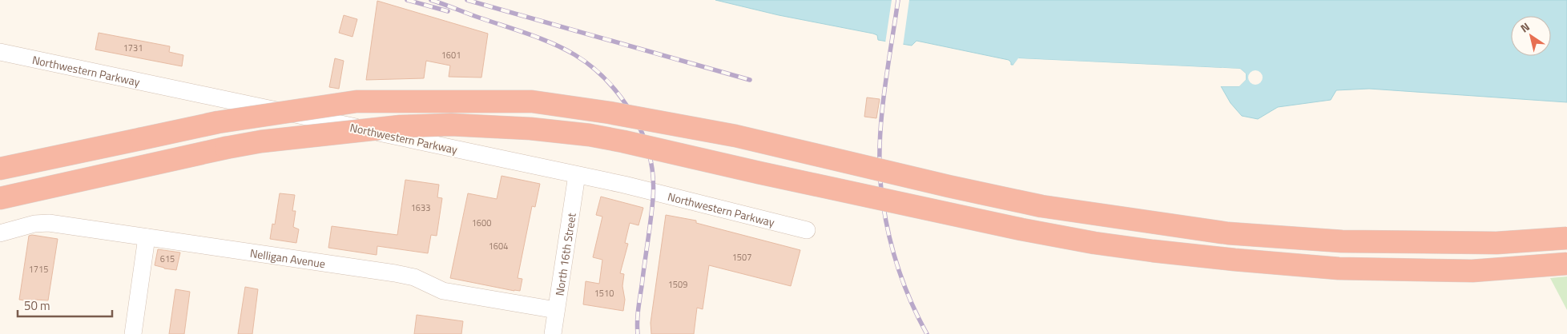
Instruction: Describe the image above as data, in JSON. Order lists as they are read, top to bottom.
{
  "streets": {
    "street": ["Northwestern Parkway", "North 16th Street", "Nelligan Avenue"]
  },
  "crossings": [
    ["Northwestern Parkway", "North 16th Street"],
    ["North 16th Street", "Nelligan Avenue"]
  ],
  "house_numbers": [
    "1731",
    "1601",
    "1633",
    "1600",
    "1604",
    "1507",
    "615",
    "1715",
    "1509",
    "1510"
  ],
  "scale_bar": "50 m",
  "north": "top left"
}
